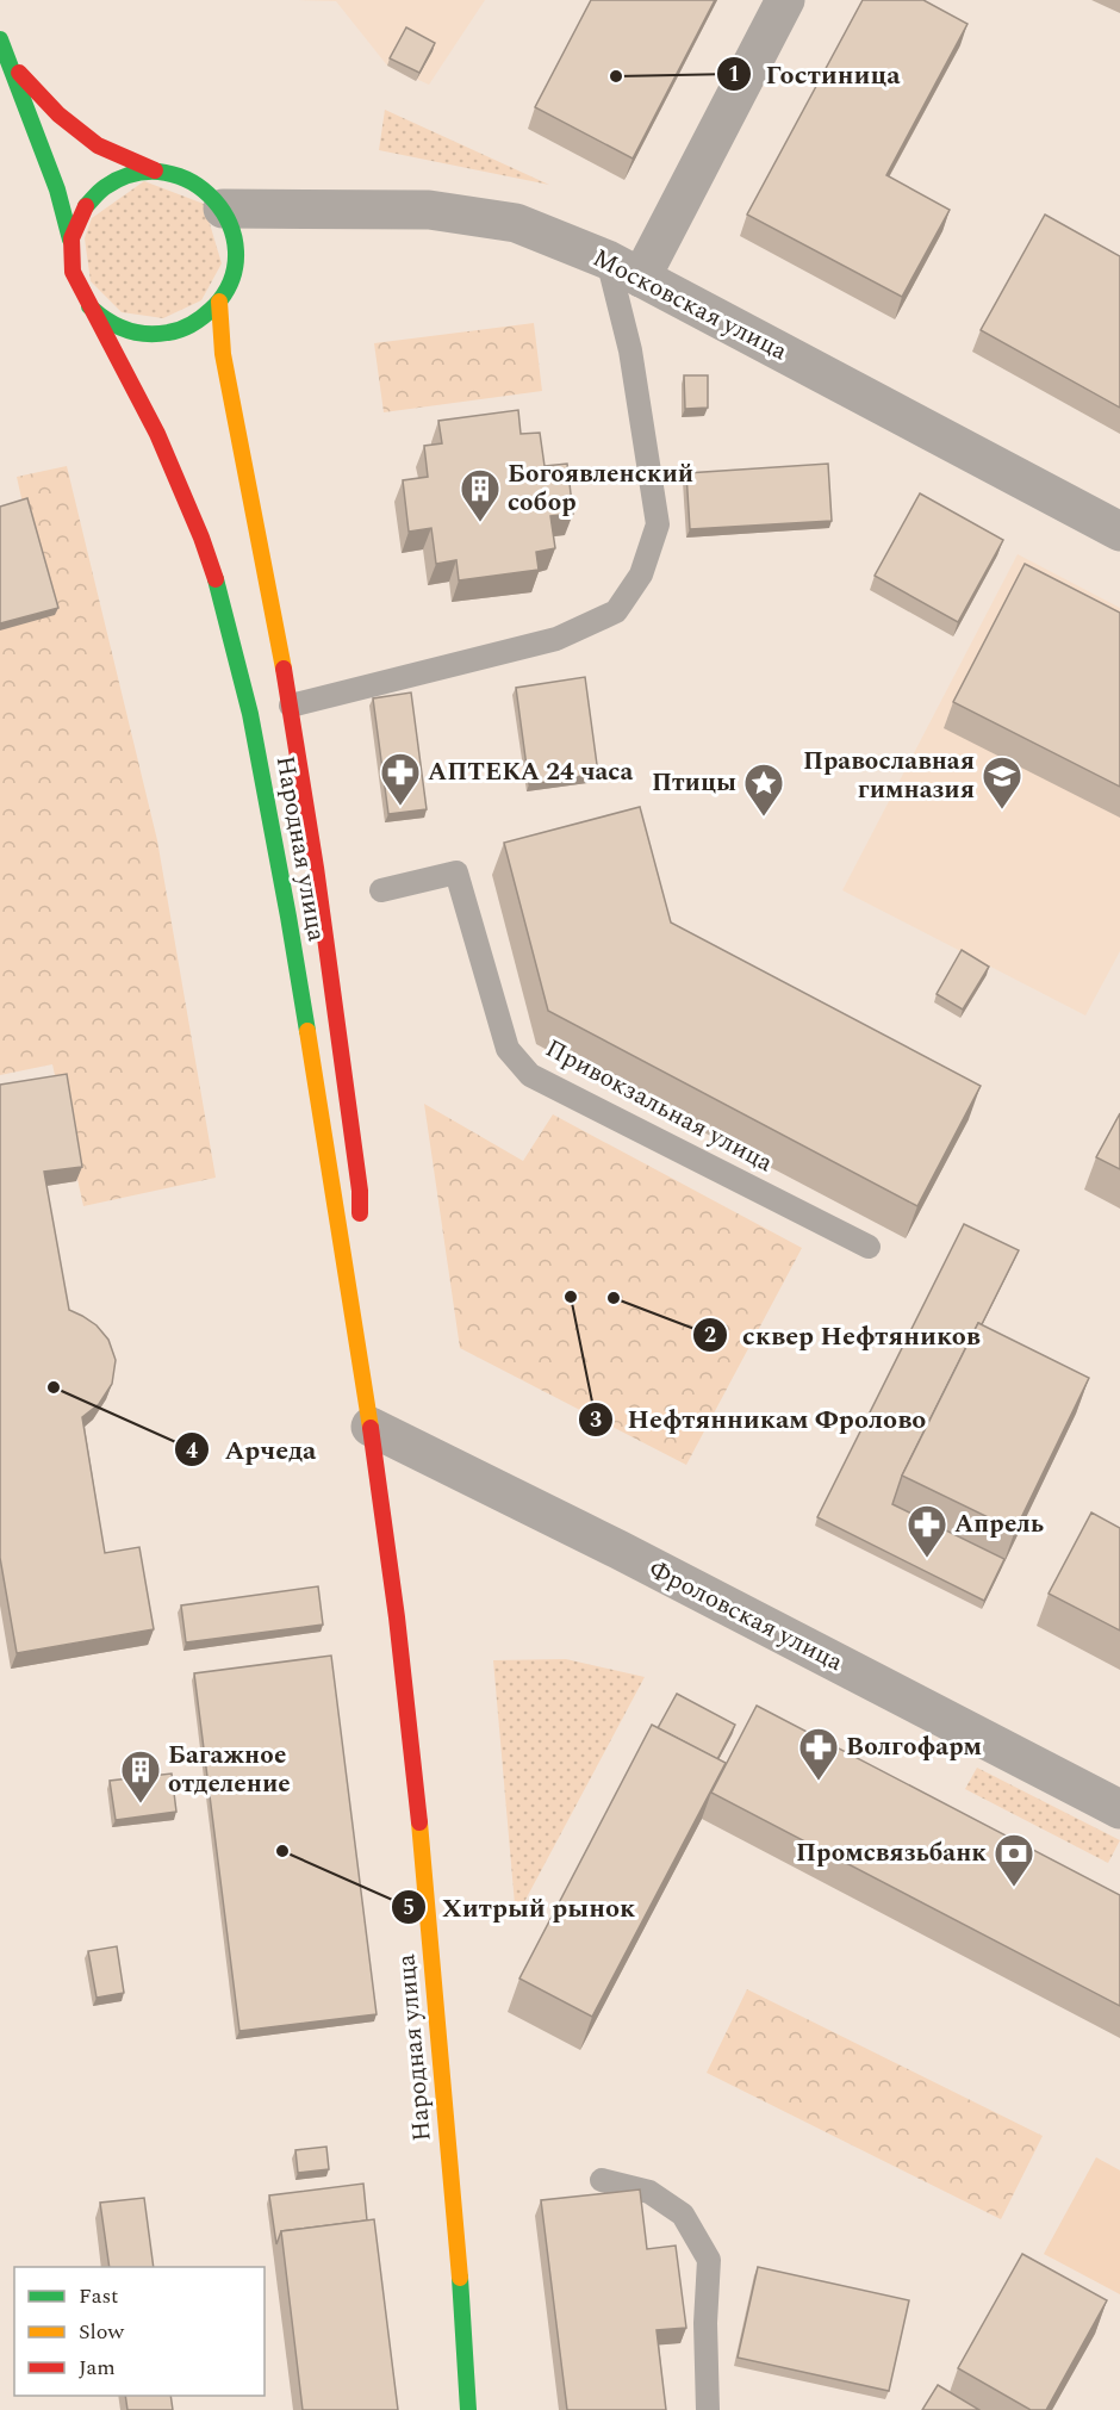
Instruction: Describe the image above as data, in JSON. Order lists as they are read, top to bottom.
{
  "streets": {
    "street": ["Московская улица", "Народная улица", "Фроловская улица"],
    "lane": ["Привокзальная улица"]
  },
  "crossings": [
    ["Московская улица", "Народная улица"],
    ["Народная улица", "Фроловская улица"]
  ],
  "places": {
    "other": [
      "Гостиница",
      "Нефтянникам Фролово",
      "сквер Нефтяников",
      "Арчеда",
      "Хитрый рынок"
    ],
    "building": ["Богоявленский собор", "Багажное отделение"],
    "pharmacy": ["АПТЕКА 24 часа", "Апрель", "Волгофарм"],
    "school or university": ["Православная гимназия"],
    "place": ["Птицы"],
    "bank": ["Промсвязьбанк"]
  },
  "legend": ["Fast", "Slow", "Jam"]
}
